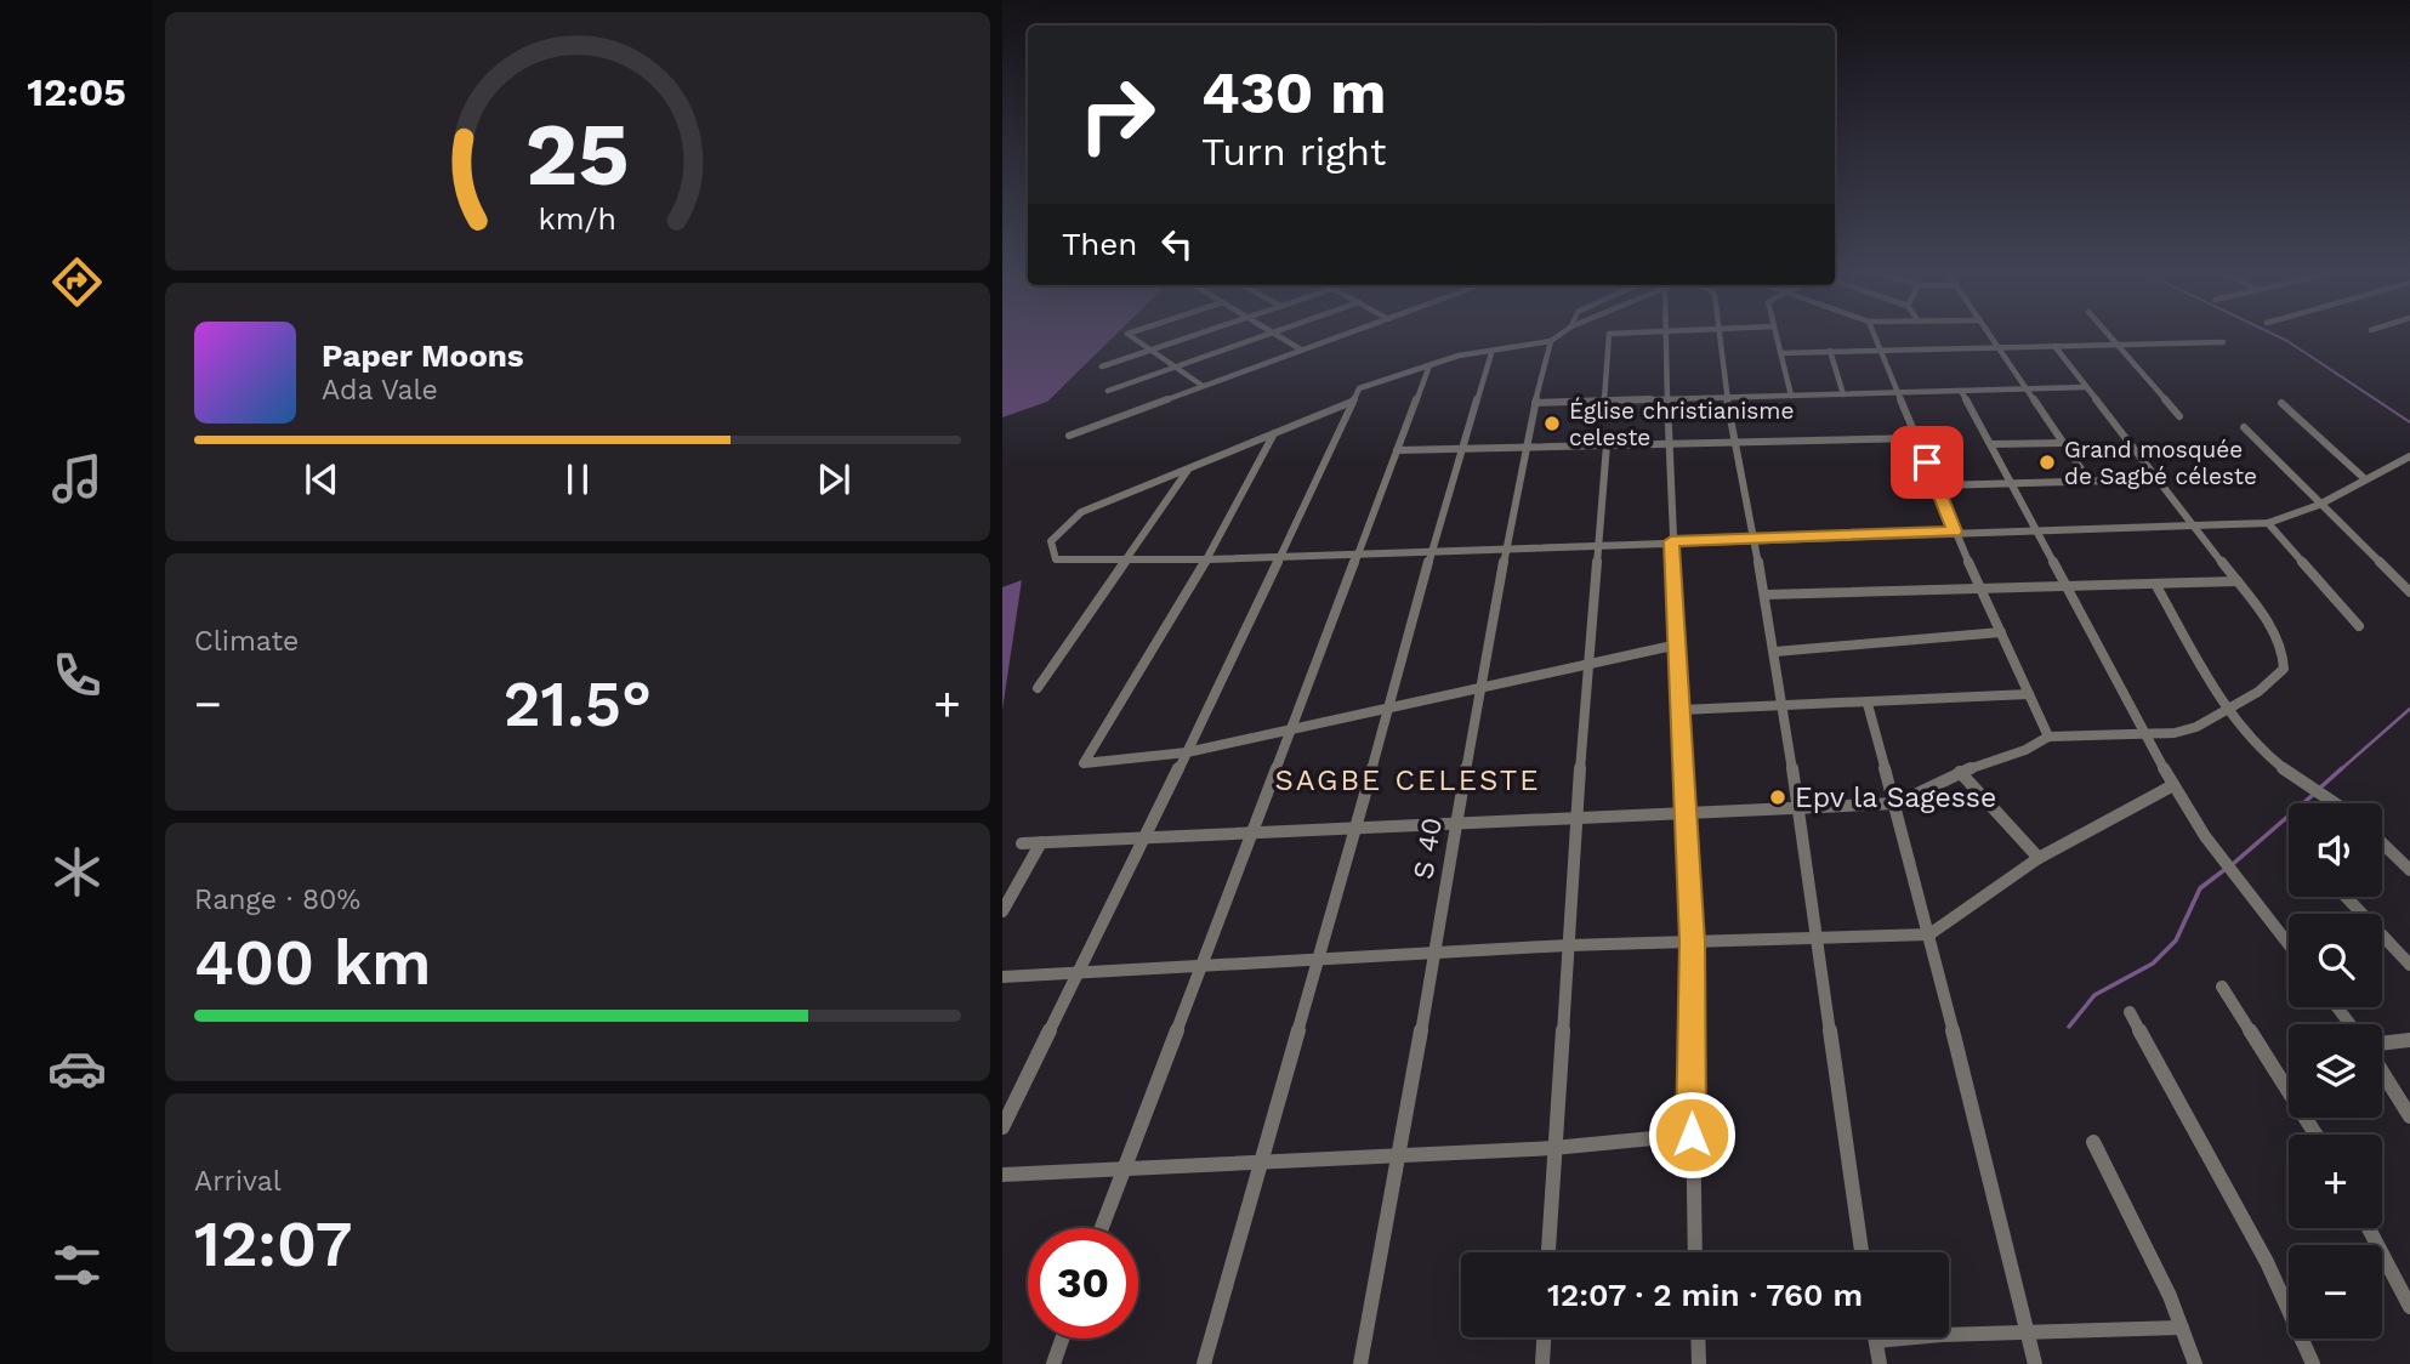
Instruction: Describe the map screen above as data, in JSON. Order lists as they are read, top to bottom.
{
  "streets": {
    "street": ["S 40"]
  },
  "districts": ["SAGBE CELESTE"],
  "places": ["Église christianisme celeste", "Grand mosquée de Sagbé céleste", "Epv la Sagesse"],
  "page": {
    "tabs": "12:05",
    "turn": ["430 m", "Turn right"],
    "then": "Then",
    "song": ["Paper Moons", "Ada Vale"],
    "tile": [
      "Climate",
      ["Range · 80%", "400 km"],
      ["Arrival", "12:07"]
    ],
    "heat": ["−", "21.5°", "+"],
    "map_buttons": ["+", "−"],
    "limit": "30",
    "trip": "12:07 · 2 min · 760 m",
    "gauge": ["25", "km/h"]
  }
}
